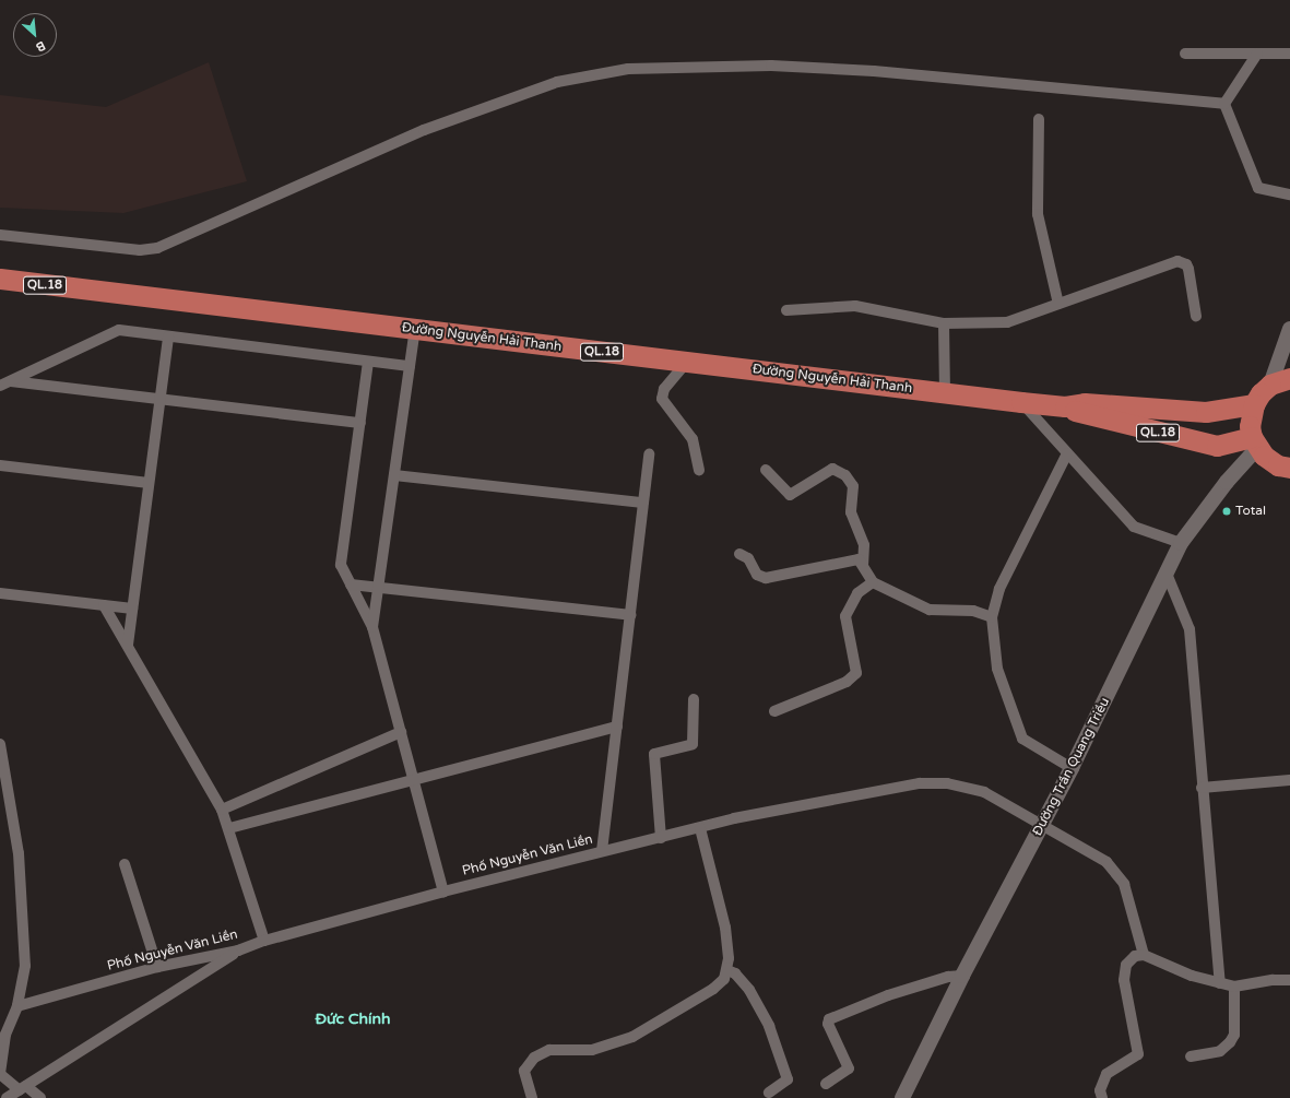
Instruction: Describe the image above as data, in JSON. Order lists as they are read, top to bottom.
{
  "streets": {
    "highway": ["QL.18", "Đường Nguyễn Hải Thanh"],
    "main road": ["Đường Trần Quang Triều"],
    "street": ["Phố Nguyễn Văn Liền"]
  },
  "crossings": [
    ["Đường Nguyễn Hải Thanh", "Đường Trần Quang Triều"],
    ["Đường Trần Quang Triều", "Phố Nguyễn Văn Liền"]
  ],
  "districts": ["Đức Chính"],
  "places": ["Total"],
  "north": "bottom right"
}
